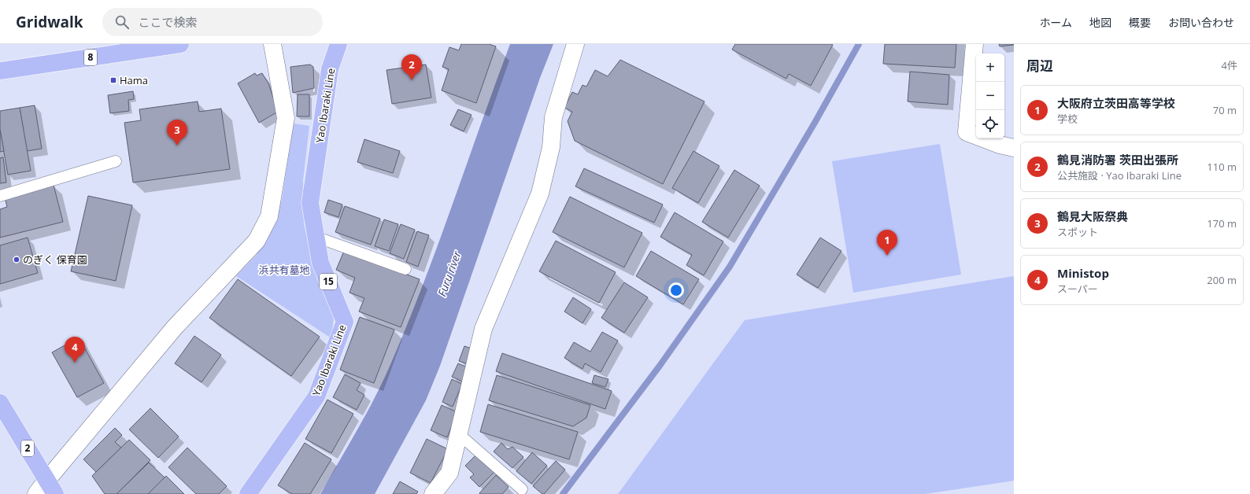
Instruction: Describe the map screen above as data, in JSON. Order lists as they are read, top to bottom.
{
  "streets": {
    "main road": [
      "8",
      "Yao Ibaraki Line",
      "15",
      "2"
    ]
  },
  "water": ["Furu river"],
  "parks": ["浜共有墓地"],
  "places": {
    "transit": ["Hama"],
    "other": ["のぎく 保育園"]
  },
  "page": {
    "header": "Gridwalk",
    "search": "ここで検索",
    "nav": [
      "ホーム",
      "地図",
      "概要",
      "お問い合わせ"
    ],
    "heading": ["周辺", "4件"],
    "map_buttons": ["+", "−"],
    "pins": [
      "2",
      "3",
      "1",
      "4"
    ],
    "list": [
      {
        "mark": "1",
        "name": "大阪府立茨田高等学校",
        "note": "学校",
        "value": "70 m"
      },
      {
        "mark": "2",
        "name": "鶴見消防署 茨田出張所",
        "note": "公共施設 · Yao Ibaraki Line",
        "value": "110 m"
      },
      {
        "mark": "3",
        "name": "鶴見大阪祭典",
        "note": "スポット",
        "value": "170 m"
      },
      {
        "mark": "4",
        "name": "Ministop",
        "note": "スーパー",
        "value": "200 m"
      }
    ]
  }
}
